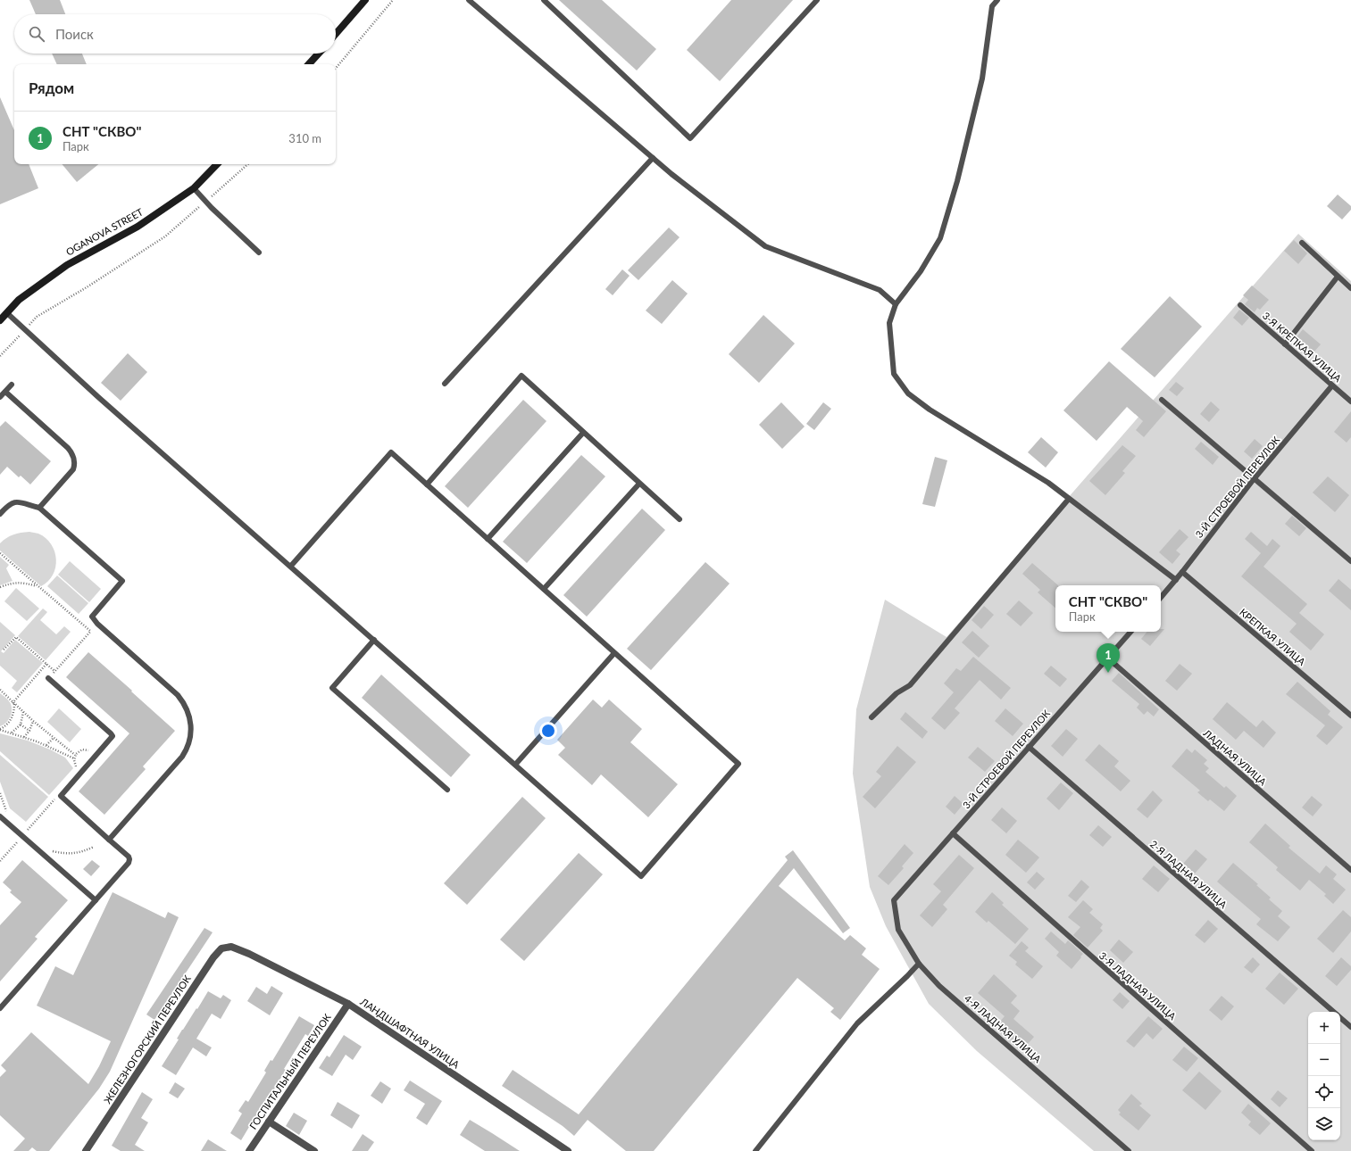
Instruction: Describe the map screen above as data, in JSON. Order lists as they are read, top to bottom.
{
  "streets": {
    "main road": ["OGANOVA STREET"],
    "street": ["ЛАНДШАФТНАЯ УЛИЦА", "ЖЕЛЕЗНОГОРСКИЙ ПЕРЕУЛОК", "ГОСПИТАЛЬНЫЙ ПЕРЕУЛОК"],
    "lane": [
      "3-Я КРЕПКАЯ УЛИЦА",
      "3-Й СТРОЕВОЙ ПЕРЕУЛОК",
      "КРЕПКАЯ УЛИЦА",
      "ЛАДНАЯ УЛИЦА",
      "2-Я ЛАДНАЯ УЛИЦА",
      "3-Я ЛАДНАЯ УЛИЦА",
      "4-Я ЛАДНАЯ УЛИЦА"
    ]
  },
  "crossings": [
    ["3-Я КРЕПКАЯ УЛИЦА", "3-Й СТРОЕВОЙ ПЕРЕУЛОК"],
    ["3-Й СТРОЕВОЙ ПЕРЕУЛОК", "КРЕПКАЯ УЛИЦА"],
    ["3-Й СТРОЕВОЙ ПЕРЕУЛОК", "ЛАДНАЯ УЛИЦА"],
    ["3-Й СТРОЕВОЙ ПЕРЕУЛОК", "2-Я ЛАДНАЯ УЛИЦА"],
    ["3-Й СТРОЕВОЙ ПЕРЕУЛОК", "3-Я ЛАДНАЯ УЛИЦА"],
    ["3-Й СТРОЕВОЙ ПЕРЕУЛОК", "4-Я ЛАДНАЯ УЛИЦА"],
    ["ЛАНДШАФТНАЯ УЛИЦА", "ЖЕЛЕЗНОГОРСКИЙ ПЕРЕУЛОК"],
    ["ЛАНДШАФТНАЯ УЛИЦА", "ГОСПИТАЛЬНЫЙ ПЕРЕУЛОК"]
  ],
  "page": {
    "search": "Поиск",
    "heading": "Рядом",
    "list": [
      {
        "mark": "1",
        "name": "СНТ \"СКВО\"",
        "note": "Парк",
        "value": "310 m"
      }
    ],
    "popup": ["СНТ \"СКВО\"", "Парк"],
    "pins": "1",
    "map_buttons": ["+", "−"]
  }
}
